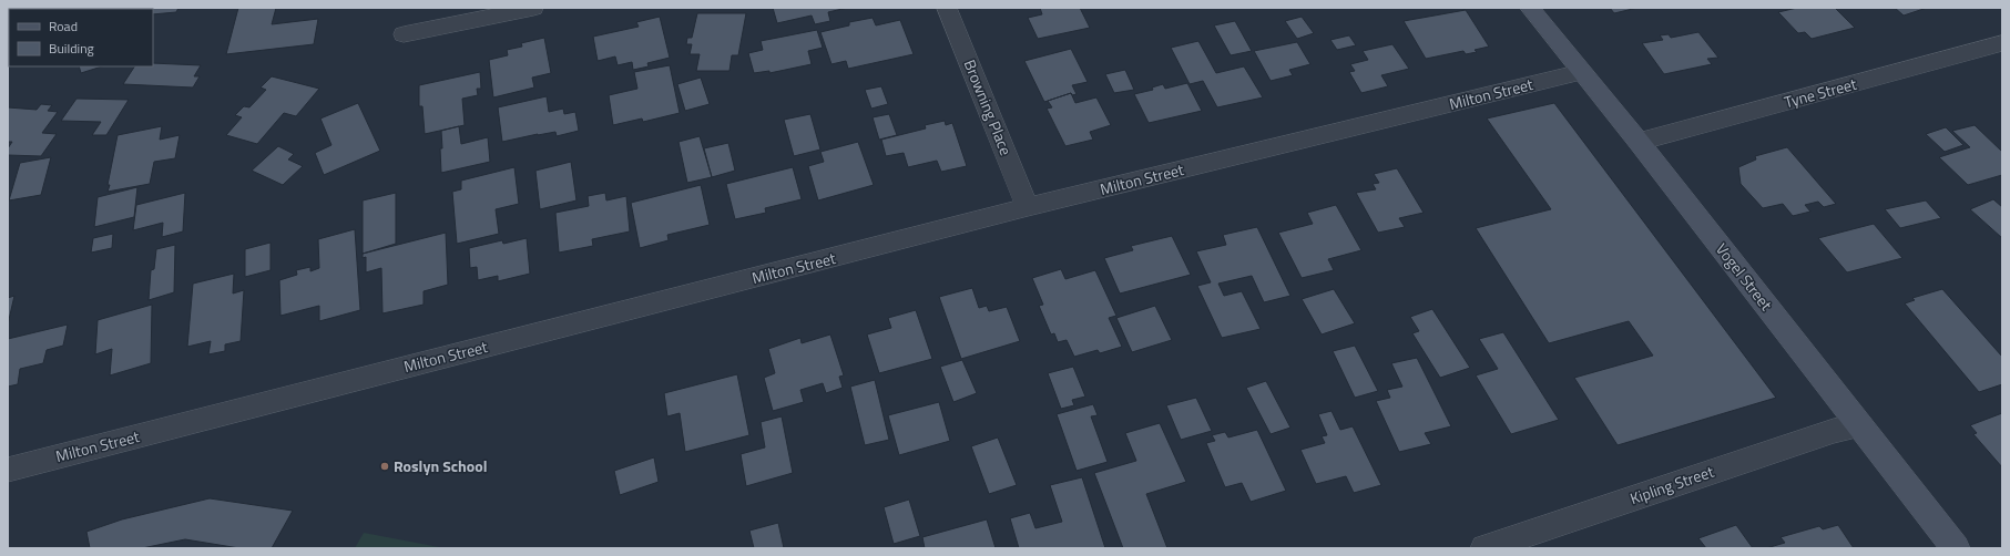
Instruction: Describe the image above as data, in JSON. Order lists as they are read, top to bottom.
{
  "streets": {
    "main road": ["Vogel Street"],
    "street": [
      "Tyne Street",
      "Milton Street",
      "Browning Place",
      "Kipling Street"
    ]
  },
  "crossings": [
    ["Tyne Street", "Vogel Street"],
    ["Milton Street", "Browning Place"],
    ["Milton Street", "Vogel Street"],
    ["Vogel Street", "Kipling Street"]
  ],
  "places": ["Roslyn School"],
  "legend": ["Road", "Building"]
}
